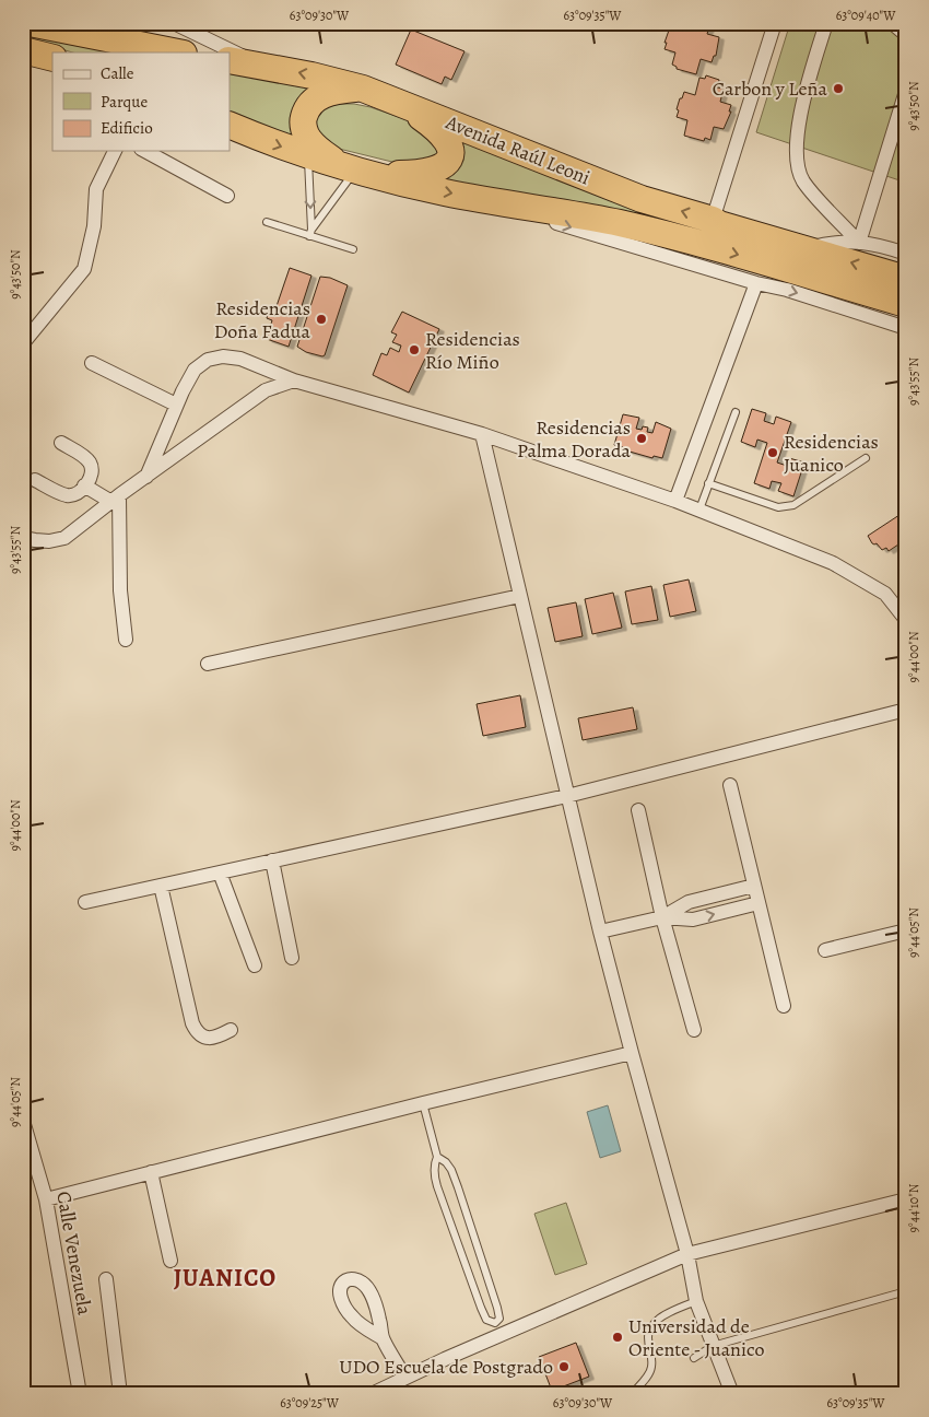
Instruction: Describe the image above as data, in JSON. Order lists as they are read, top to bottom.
{
  "streets": {
    "highway": ["Avenida Raúl Leoni"],
    "street": ["Calle Venezuela"]
  },
  "districts": ["JUANICO"],
  "places": [
    "Carbon y Leña",
    "Residencias Doña Fadua",
    "Residencias Río Miño",
    "Residencias Palma Dorada",
    "Residencias Juanico",
    "Universidad de Oriente - Juanico",
    "UDO Escuela de Postgrado"
  ],
  "legend": ["Calle", "Parque", "Edificio"],
  "coordinates": [
    "63°09'30\"W",
    "63°09'35\"W",
    "63°09'40\"W",
    "9°43'50\"N",
    "9°43'55\"N",
    "9°44'00\"N",
    "9°44'05\"N",
    "9°44'10\"N",
    "63°09'25\"W"
  ]
}
